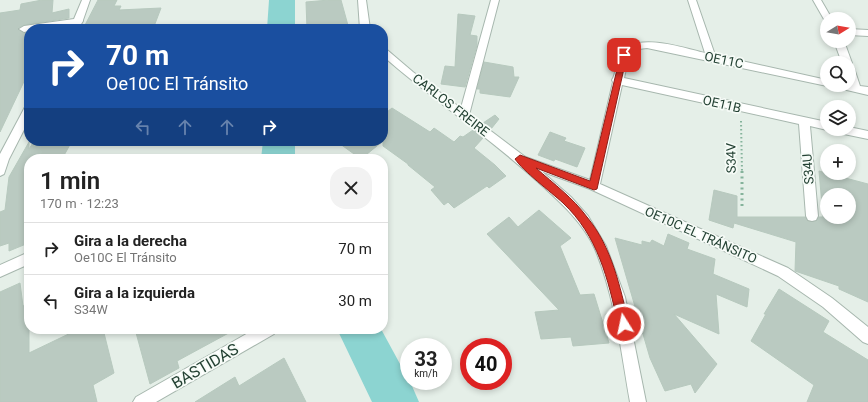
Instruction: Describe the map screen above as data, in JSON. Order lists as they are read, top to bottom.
{
  "streets": {
    "street": [
      "OE11C",
      "OE11B",
      "CARLOS FREIRE",
      "S34U",
      "OE10C EL TRÁNSITO",
      "BASTIDAS"
    ],
    "path": ["S34V"]
  },
  "crossings": [
    ["OE11C", "OE11B"],
    ["OE11B", "S34V"],
    ["OE11B", "S34U"],
    ["CARLOS FREIRE", "OE10C EL TRÁNSITO"]
  ],
  "north": "right",
  "page": {
    "map_buttons": ["+", "−"],
    "turn": ["70 m", "Oe10C El Tránsito"],
    "heading": ["1 min", "170 m · 12:23"],
    "list": [
      {
        "name": "Gira a la derecha",
        "note": "Oe10C El Tránsito",
        "value": "70 m"
      },
      {
        "name": "Gira a la izquierda",
        "note": "S34W",
        "value": "30 m"
      }
    ],
    "speed": "33 km/h",
    "limit": "40"
  }
}
